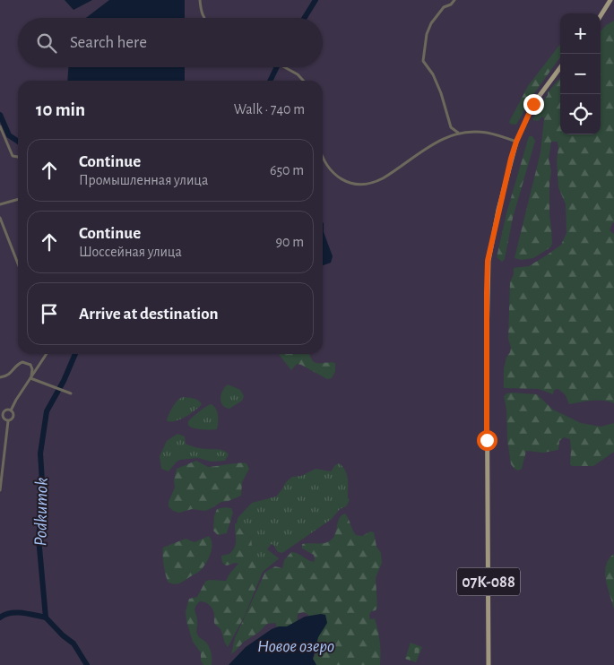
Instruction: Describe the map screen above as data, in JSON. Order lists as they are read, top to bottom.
{
  "streets": {
    "main road": ["07К-088"]
  },
  "water": ["Podkumok", "Новое озеро"],
  "page": {
    "map_buttons": ["+", "−"],
    "search": "Search here",
    "heading": ["10 min", "Walk · 740 m"],
    "list": [
      ["Continue", "Промышленная улица", "650 m"],
      ["Continue", "Шоссейная улица", "90 m"],
      "Arrive at destination"
    ]
  }
}
